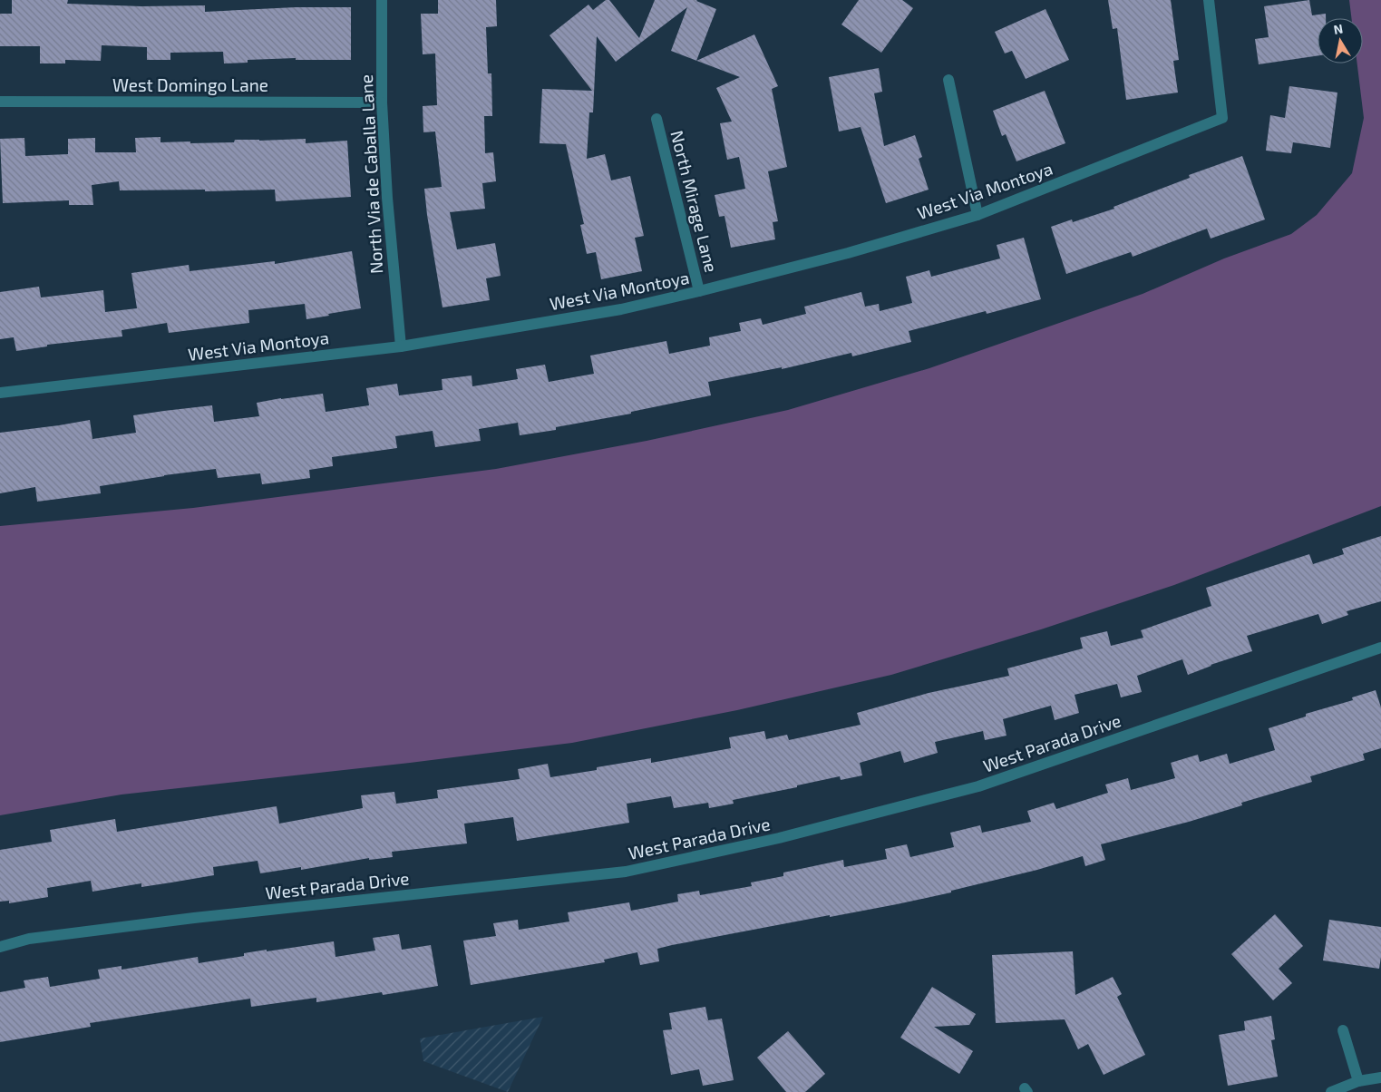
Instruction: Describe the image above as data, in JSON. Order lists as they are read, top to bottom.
{
  "streets": {
    "street": [
      "West Domingo Lane",
      "North Via de Caballa Lane",
      "West Via Montoya",
      "North Mirage Lane",
      "West Parada Drive"
    ]
  },
  "crossings": [
    ["West Domingo Lane", "North Via de Caballa Lane"],
    ["North Via de Caballa Lane", "West Via Montoya"],
    ["West Via Montoya", "North Mirage Lane"]
  ],
  "north": "top"
}
